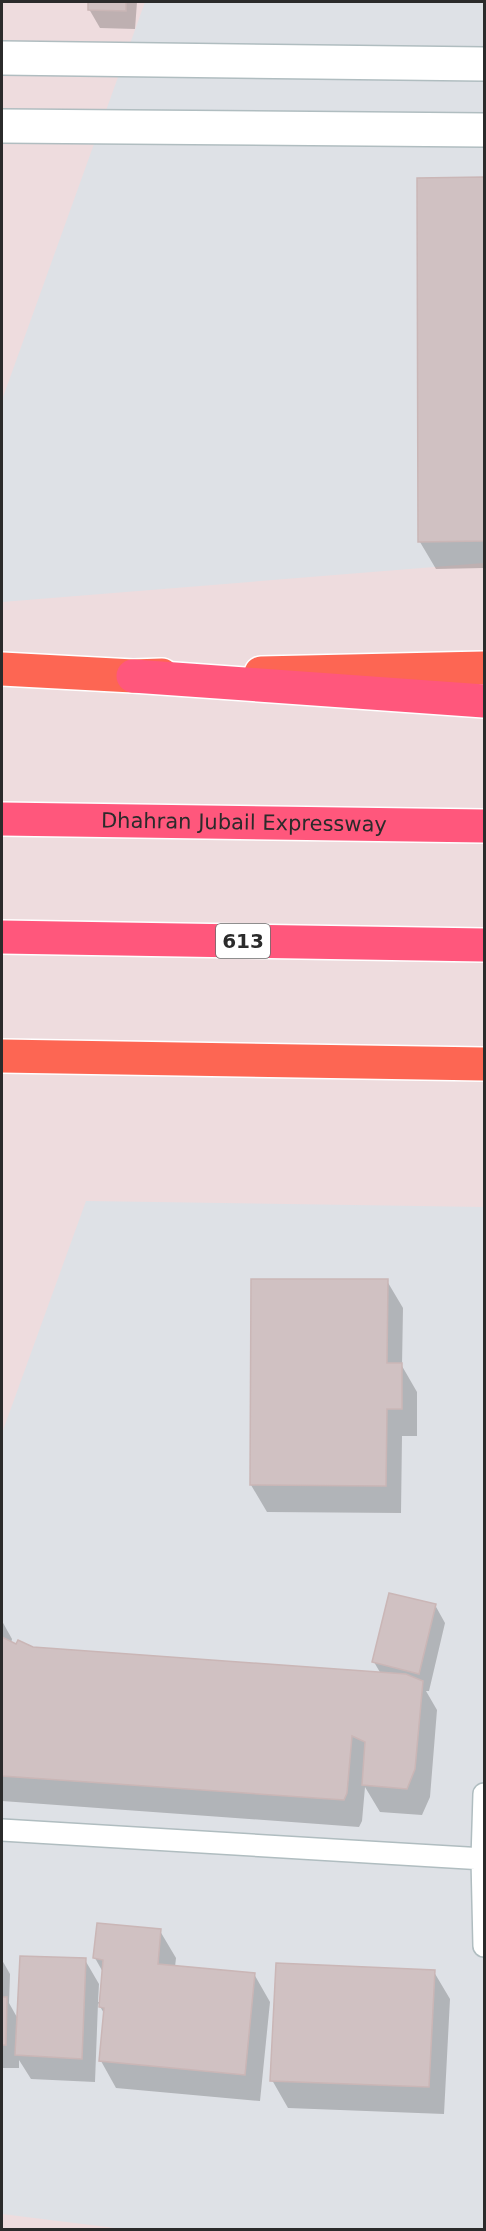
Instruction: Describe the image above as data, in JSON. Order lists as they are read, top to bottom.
{
  "streets": {
    "highway": ["Dhahran Jubail Expressway", "613"]
  }
}
